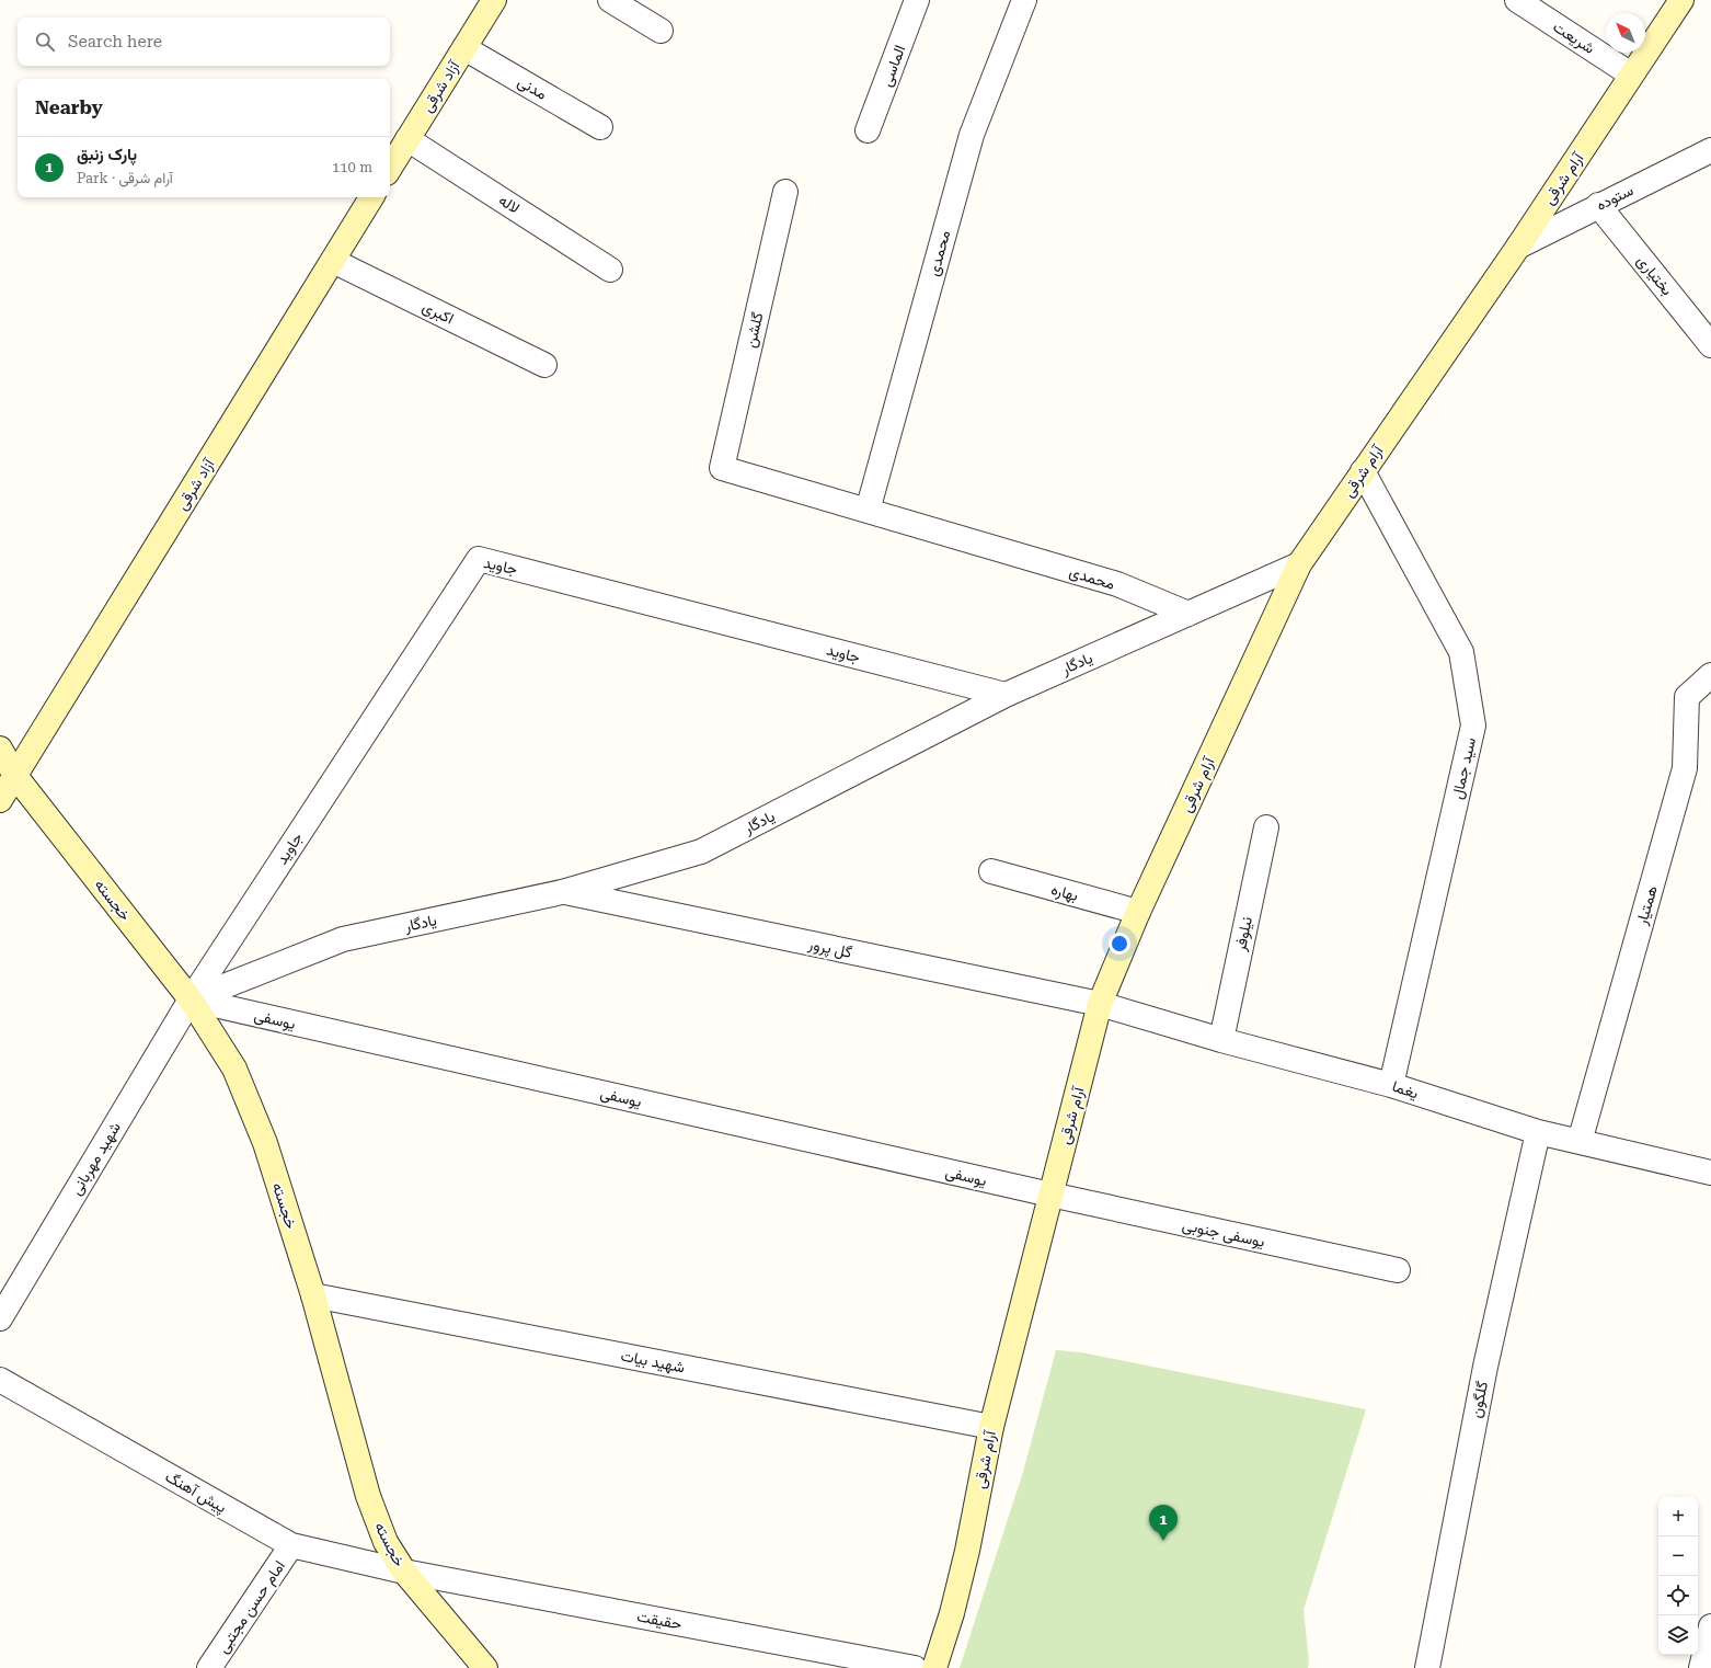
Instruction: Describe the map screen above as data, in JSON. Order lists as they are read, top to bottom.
{
  "streets": {
    "street": [
      "شریعت",
      "الماسی",
      "آزاد شرقی",
      "مدنی",
      "آرام شرقی",
      "ستوده",
      "لاله",
      "محمدی",
      "بختیاری",
      "اکبری",
      "گلشن",
      "جاوید",
      "یادگار",
      "سید جمال",
      "بهاره",
      "خجسته",
      "همتیار",
      "نیلوفر",
      "گل پرور",
      "یوسفی",
      "یغما",
      "شهید مهربانی",
      "یوسفی جنوبی",
      "شهید بیات",
      "گلگون",
      "پیش آهنگ",
      "امام حسن مجتبی",
      "حقیقت"
    ]
  },
  "crossings": [
    ["شریعت", "آرام شرقی"],
    ["آزاد شرقی", "مدنی"],
    ["آزاد شرقی", "لاله"],
    ["آزاد شرقی", "اکبری"],
    ["آزاد شرقی", "خجسته"],
    ["آرام شرقی", "ستوده"],
    ["آرام شرقی", "یادگار"],
    ["آرام شرقی", "سید جمال"],
    ["آرام شرقی", "بهاره"],
    ["آرام شرقی", "گل پرور"],
    ["آرام شرقی", "یوسفی"],
    ["آرام شرقی", "یغما"],
    ["آرام شرقی", "یوسفی جنوبی"],
    ["آرام شرقی", "شهید بیات"],
    ["ستوده", "بختیاری"],
    ["محمدی", "گلشن"],
    ["محمدی", "یادگار"],
    ["جاوید", "یادگار"],
    ["جاوید", "خجسته"],
    ["جاوید", "یوسفی"],
    ["جاوید", "شهید مهربانی"],
    ["یادگار", "خجسته"],
    ["یادگار", "گل پرور"],
    ["یادگار", "یوسفی"],
    ["یادگار", "شهید مهربانی"],
    ["سید جمال", "یغما"],
    ["خجسته", "یوسفی"],
    ["خجسته", "شهید مهربانی"],
    ["خجسته", "شهید بیات"],
    ["خجسته", "پیش آهنگ"],
    ["خجسته", "حقیقت"],
    ["همتیار", "یغما"],
    ["نیلوفر", "یغما"],
    ["گل پرور", "یغما"],
    ["یوسفی", "شهید مهربانی"],
    ["یوسفی", "یوسفی جنوبی"],
    ["یغما", "گلگون"],
    ["پیش آهنگ", "امام حسن مجتبی"],
    ["پیش آهنگ", "حقیقت"]
  ],
  "north": "top left",
  "page": {
    "search": "Search here",
    "heading": "Nearby",
    "list": [
      {
        "mark": "1",
        "name": "پارک زنبق",
        "note": "Park · آرام شرقی",
        "value": "110 m"
      }
    ],
    "map_buttons": ["+", "−"],
    "pins": "1"
  }
}
